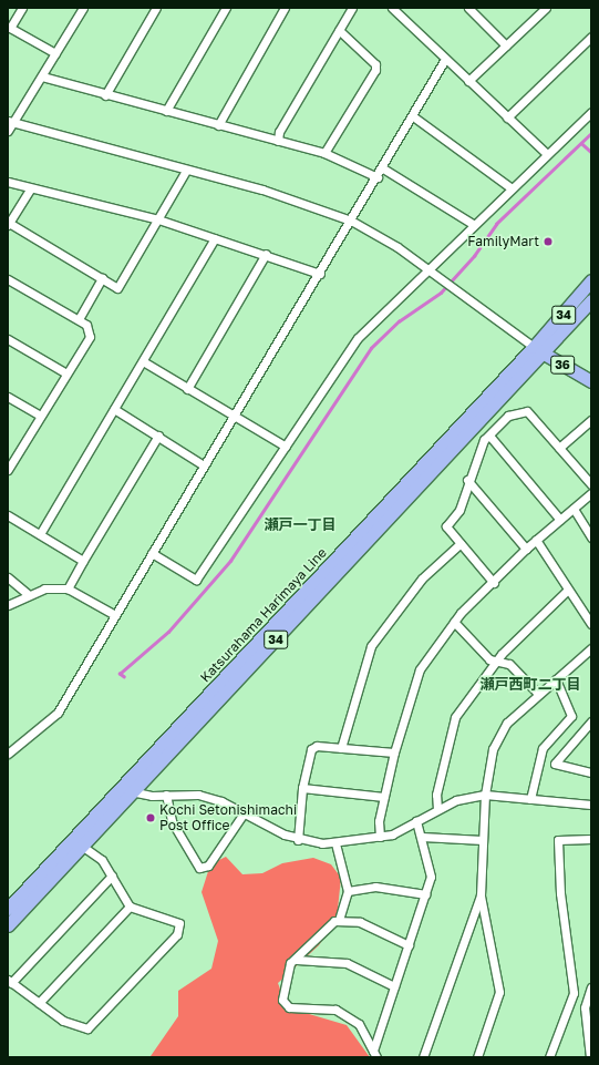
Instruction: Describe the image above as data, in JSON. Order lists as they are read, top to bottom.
{
  "streets": {
    "main road": ["34", "36", "Katsurahama Harimaya Line"]
  },
  "crossings": [
    ["36", "Katsurahama Harimaya Line"]
  ],
  "districts": ["瀬戸一丁目", "瀬戸西町二丁目"],
  "places": ["FamilyMart", "Kochi Setonishimachi Post Office"]
}
